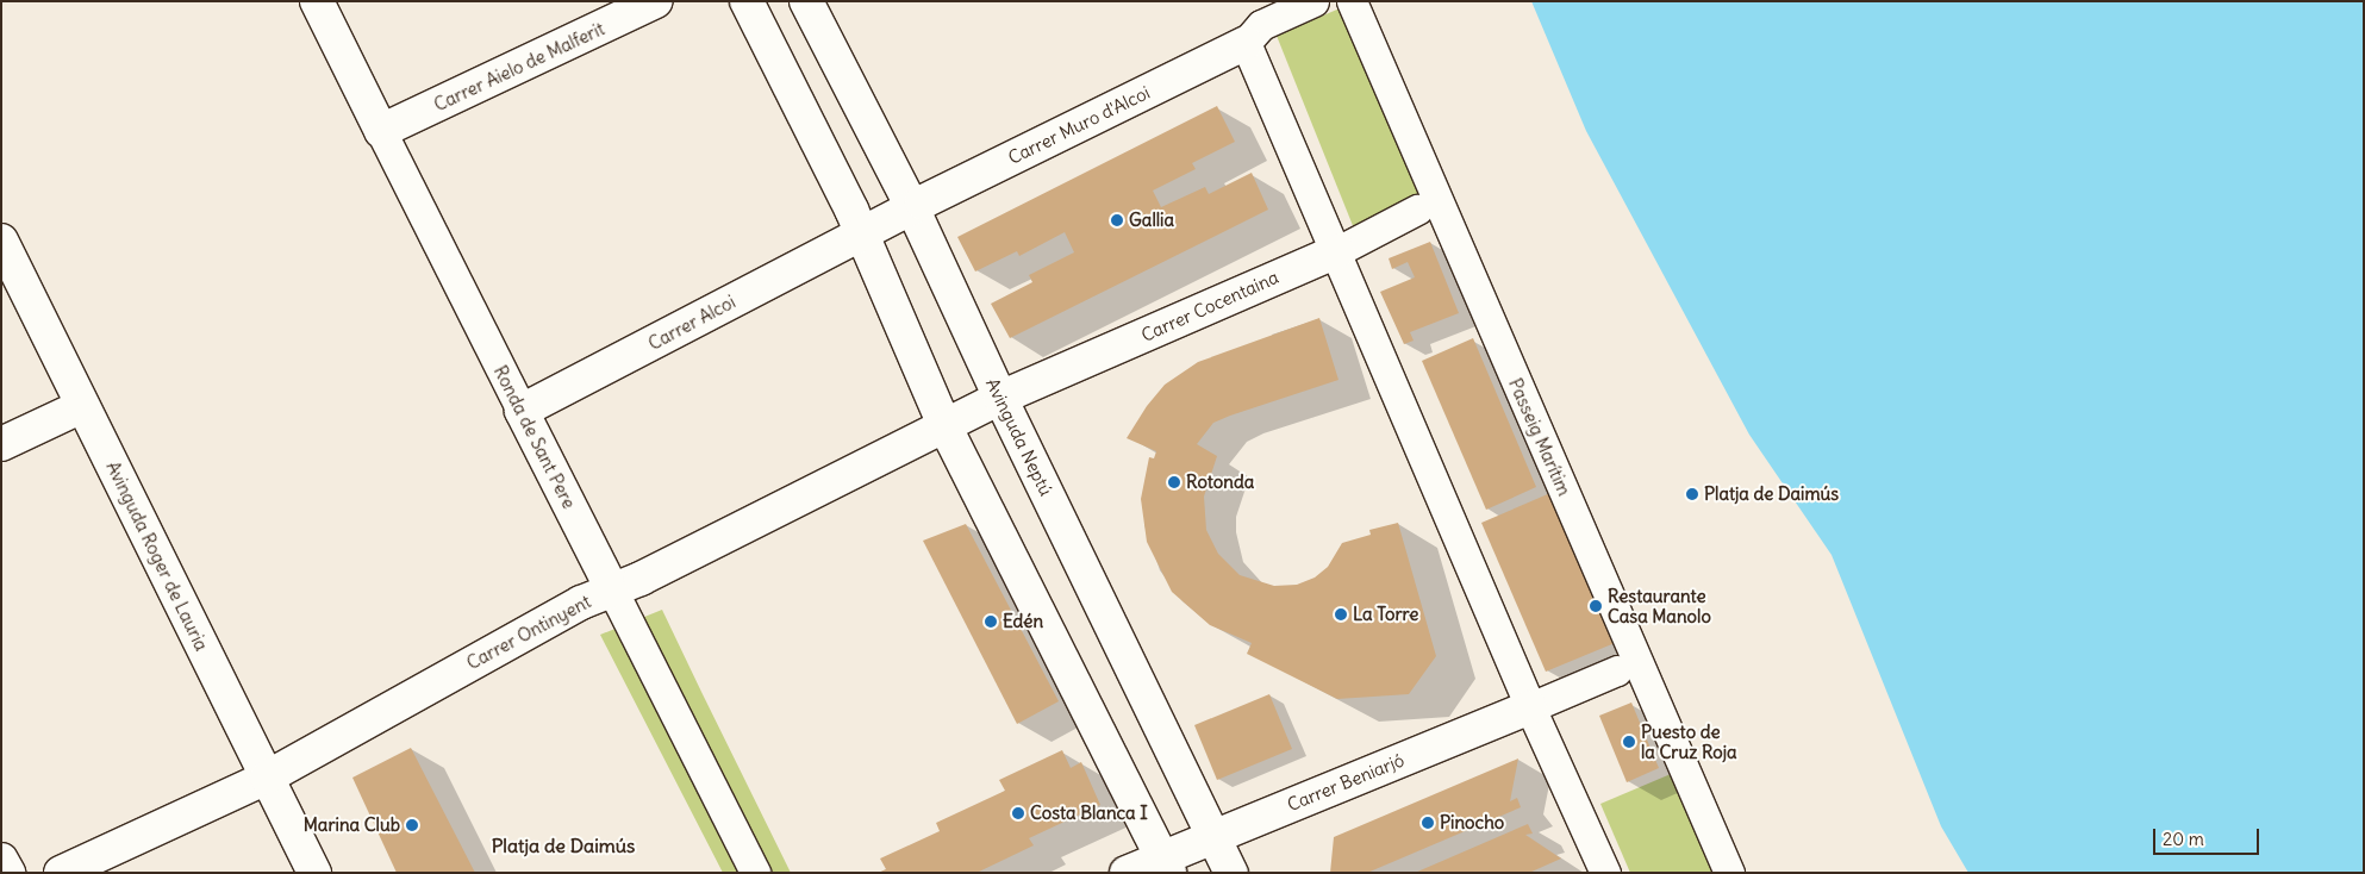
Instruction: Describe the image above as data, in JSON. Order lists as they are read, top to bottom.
{
  "streets": {
    "street": [
      "Carrer Aielo de Malferit",
      "Carrer Muro d'Alcoi",
      "Carrer Cocentaina",
      "Carrer Alcoi",
      "Ronda de Sant Pere",
      "Avinguda Neptú",
      "Passeig Marítim",
      "Avinguda Roger de Lauria",
      "Carrer Ontinyent",
      "Carrer Beniarjó"
    ]
  },
  "crossings": [
    ["Carrer Aielo de Malferit", "Ronda de Sant Pere"],
    ["Carrer Muro d'Alcoi", "Carrer Alcoi"],
    ["Carrer Muro d'Alcoi", "Avinguda Neptú"],
    ["Carrer Cocentaina", "Avinguda Neptú"],
    ["Carrer Cocentaina", "Carrer Ontinyent"],
    ["Carrer Alcoi", "Ronda de Sant Pere"],
    ["Ronda de Sant Pere", "Carrer Ontinyent"],
    ["Avinguda Neptú", "Carrer Ontinyent"],
    ["Avinguda Neptú", "Carrer Beniarjó"],
    ["Avinguda Roger de Lauria", "Carrer Ontinyent"]
  ],
  "districts": ["Platja de Daimús"],
  "places": [
    "Gallia",
    "Rotonda",
    "Platja de Daimús",
    "Restaurante Casa Manolo",
    "La Torre",
    "Edén",
    "Puesto de la Cruz Roja",
    "Costa Blanca I",
    "Pinocho",
    "Marina Club"
  ],
  "scale_bar": "20 m"
}
